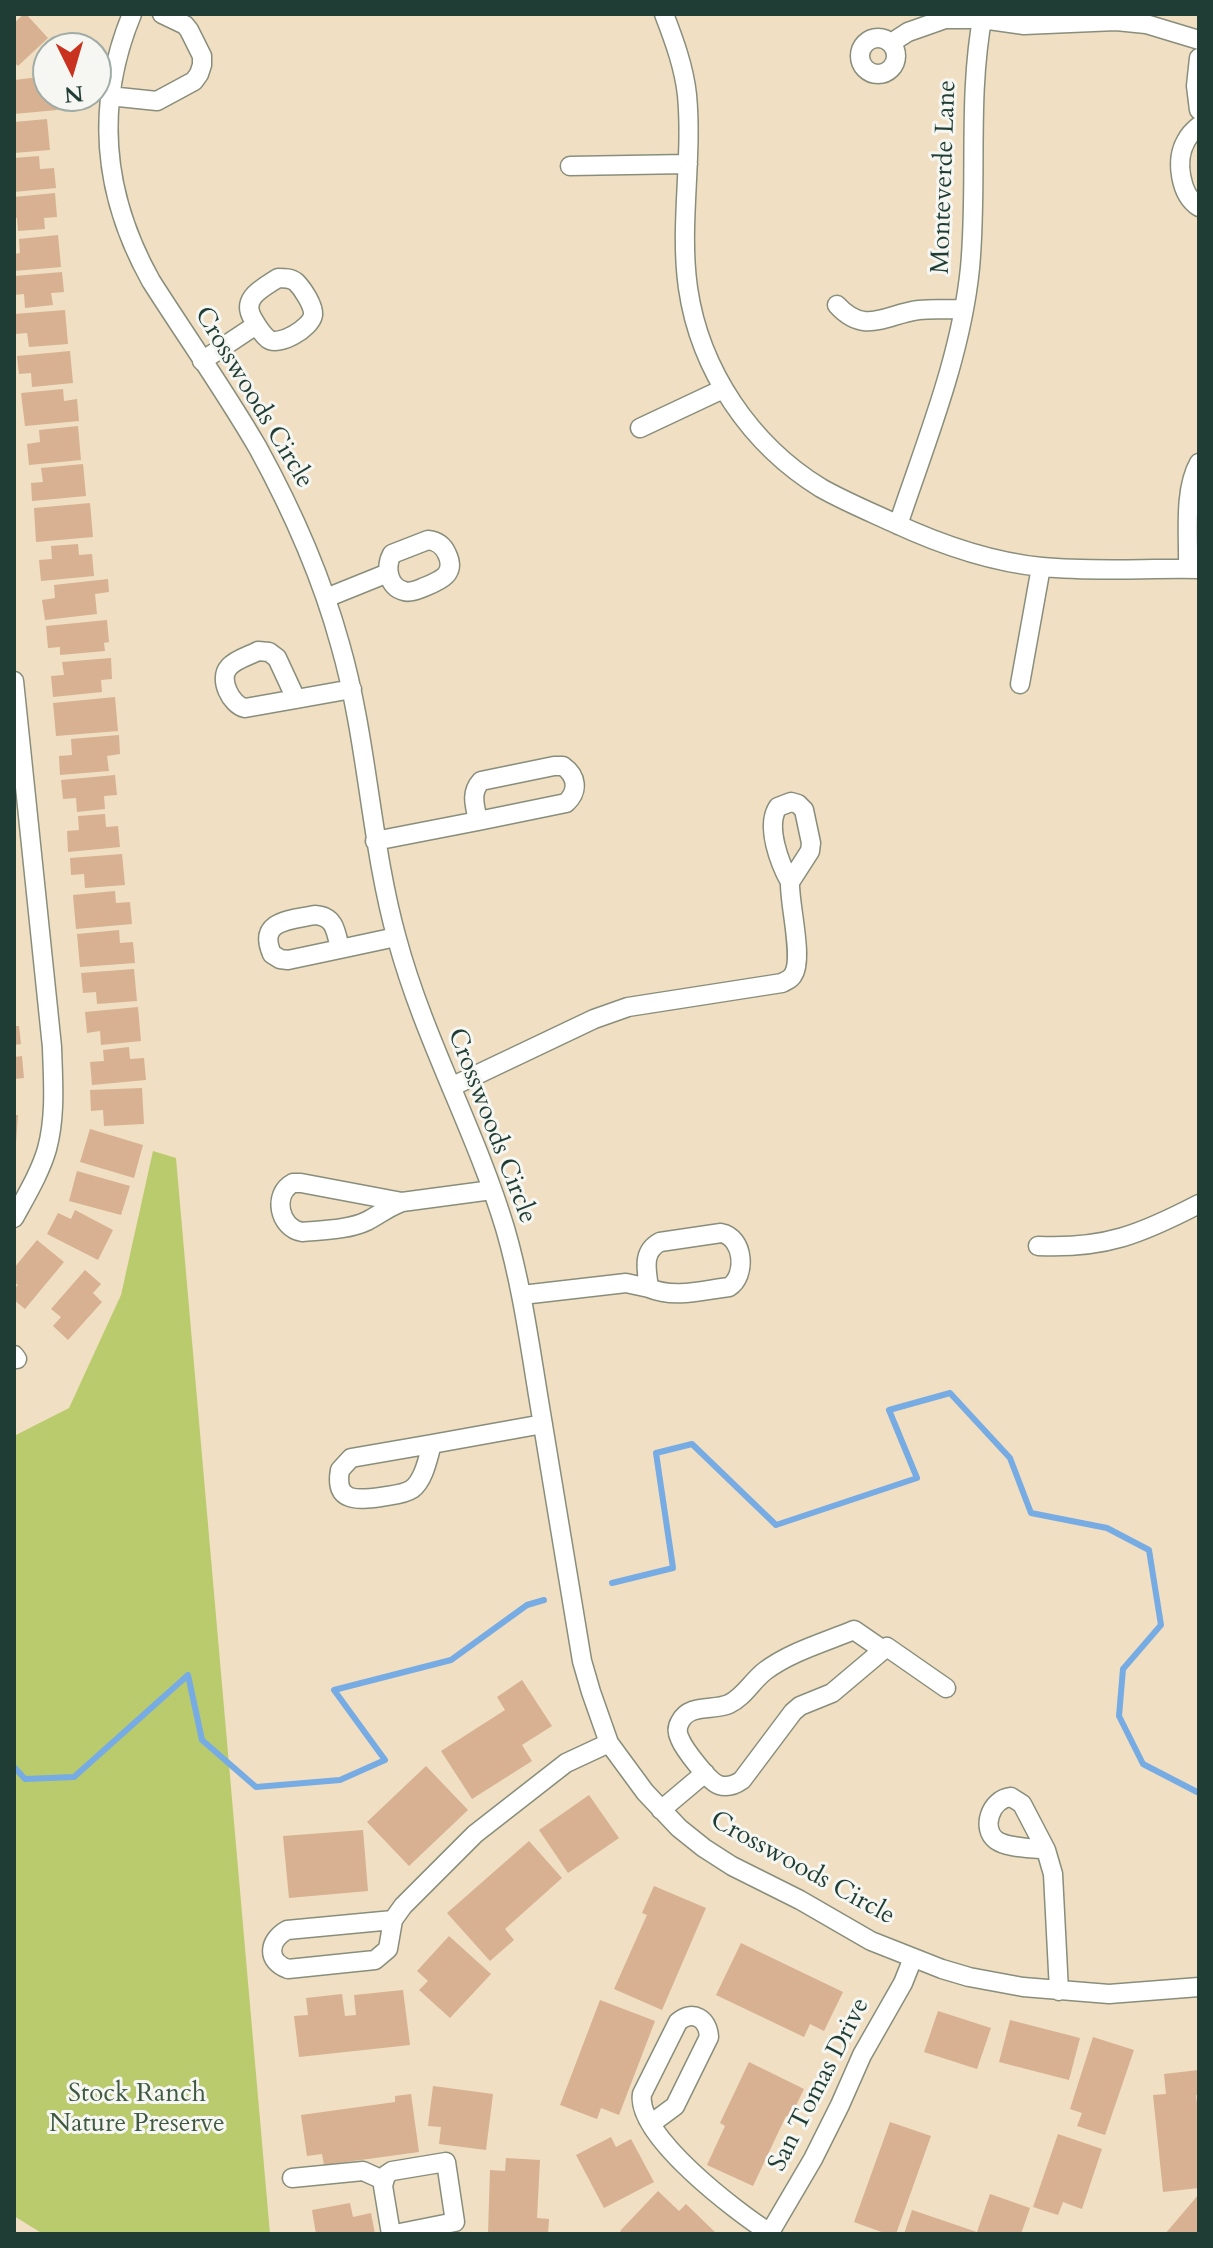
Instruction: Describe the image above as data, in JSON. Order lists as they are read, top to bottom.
{
  "streets": {
    "street": ["Monteverde Lane", "Crosswoods Circle", "San Tomas Drive"]
  },
  "crossings": [
    ["Crosswoods Circle", "San Tomas Drive"]
  ],
  "parks": ["Stock Ranch Nature Preserve"],
  "north": "bottom"
}
